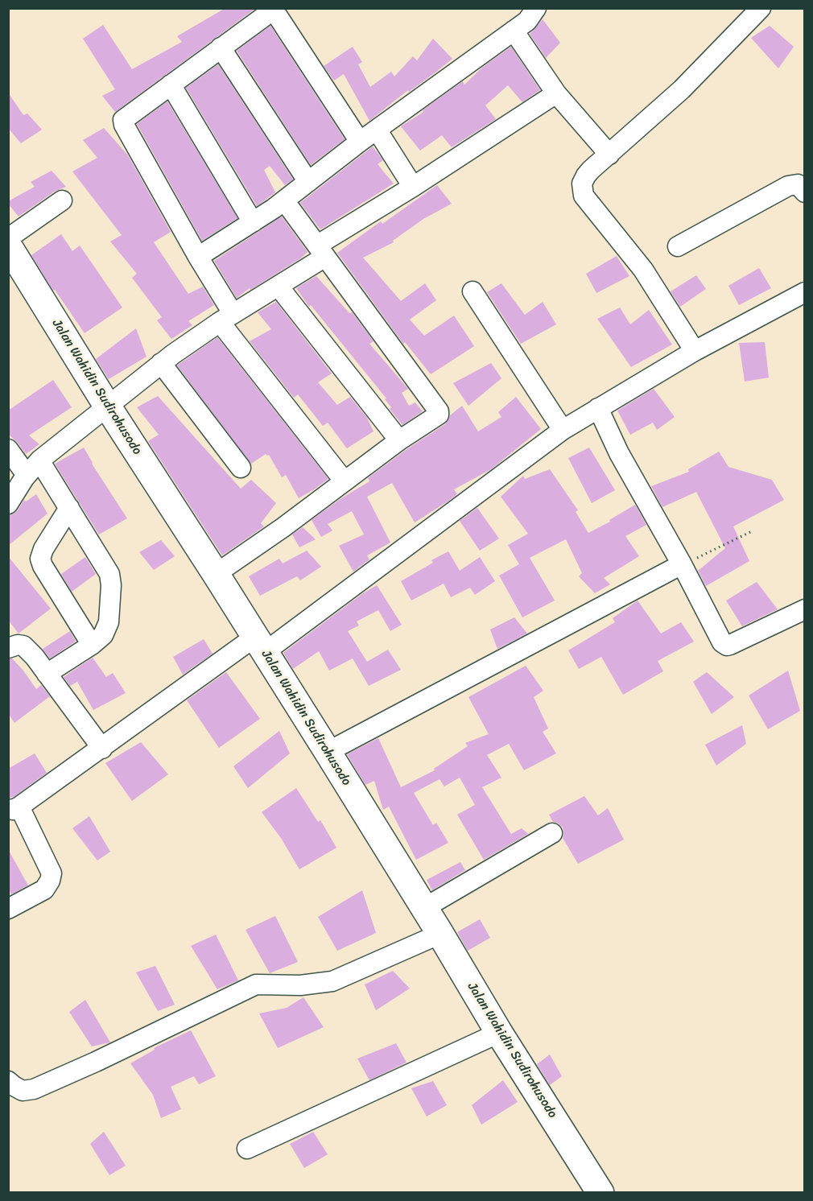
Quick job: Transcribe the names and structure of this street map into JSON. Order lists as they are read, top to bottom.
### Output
{
  "streets": {
    "highway": ["Jalan Wahidin Sudirohusodo"]
  }
}
